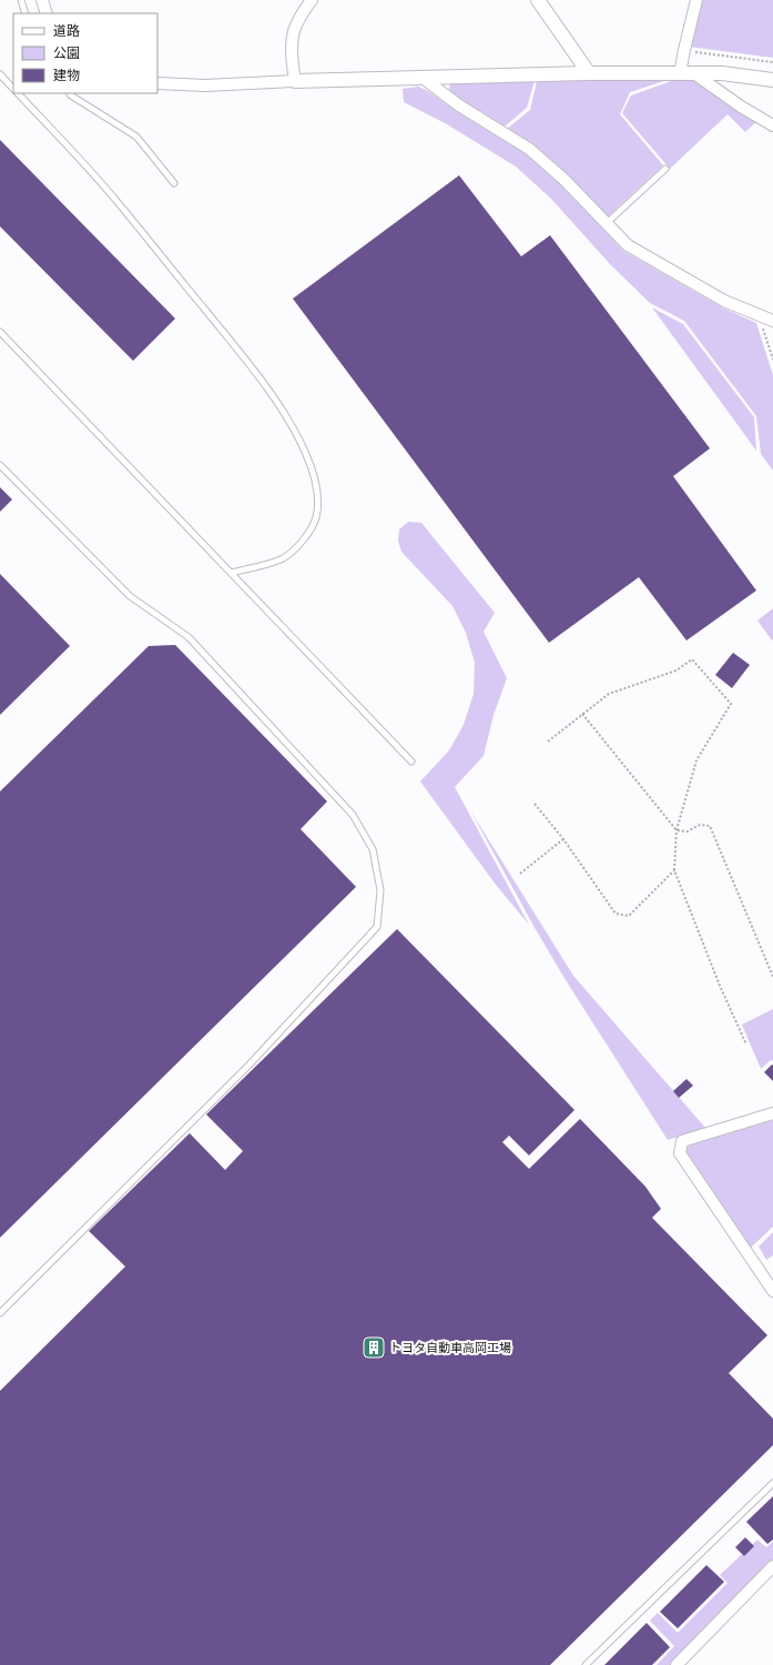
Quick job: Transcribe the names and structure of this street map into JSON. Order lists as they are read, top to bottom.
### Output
{
  "places": {
    "building": ["トヨタ自動車高岡工場"]
  },
  "legend": ["道路", "公園", "建物"]
}
